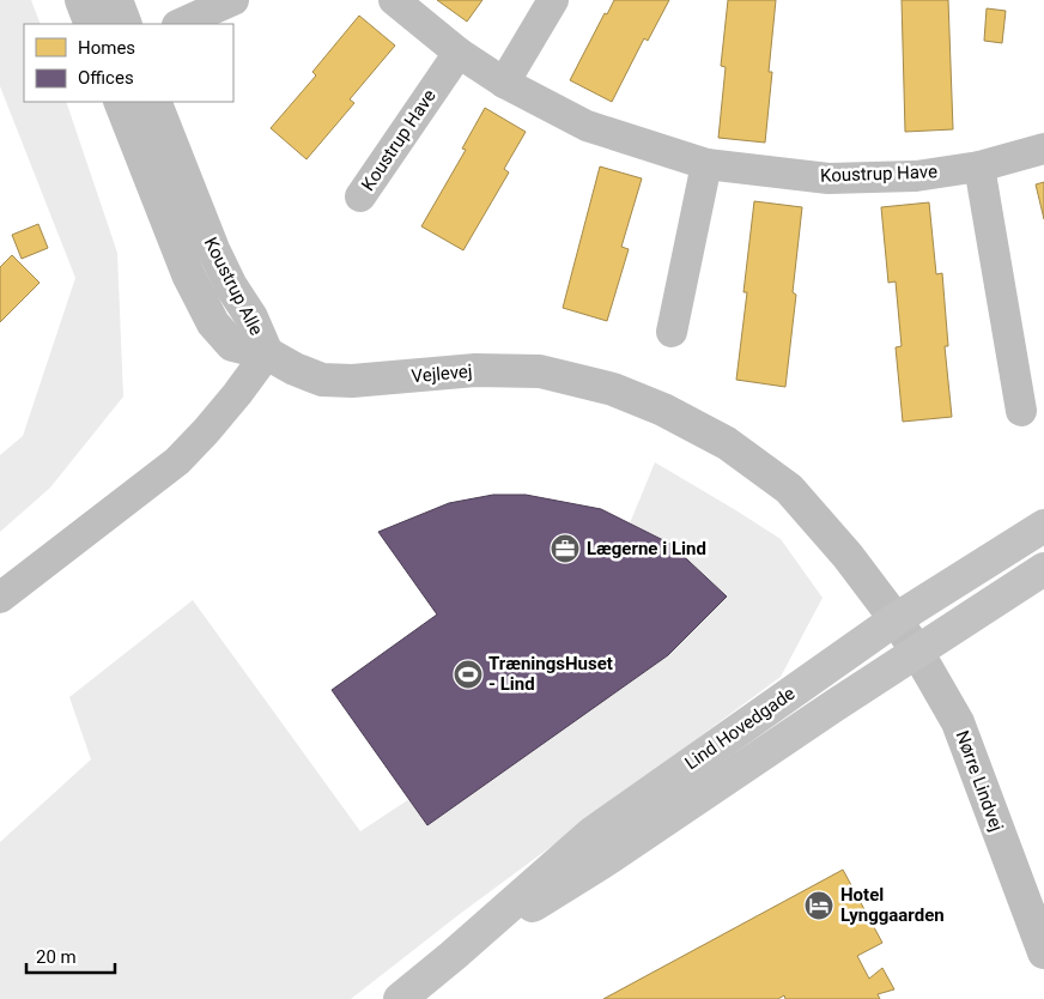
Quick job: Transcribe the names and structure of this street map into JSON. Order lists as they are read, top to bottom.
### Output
{
  "streets": {
    "main road": ["Lind Hovedgade"],
    "street": [
      "Koustrup Have",
      "Koustrup Alle",
      "Vejlevej",
      "Nørre Lindvej"
    ]
  },
  "crossings": [
    ["Koustrup Alle", "Vejlevej"],
    ["Vejlevej", "Lind Hovedgade"],
    ["Vejlevej", "Nørre Lindvej"],
    ["Lind Hovedgade", "Nørre Lindvej"]
  ],
  "places": {
    "office": ["Lægerne i Lind"],
    "sports": ["TræningsHuset - Lind"],
    "hotel": ["Hotel Lynggaarden"]
  },
  "legend": ["Homes", "Offices"],
  "scale_bar": "20 m"
}
